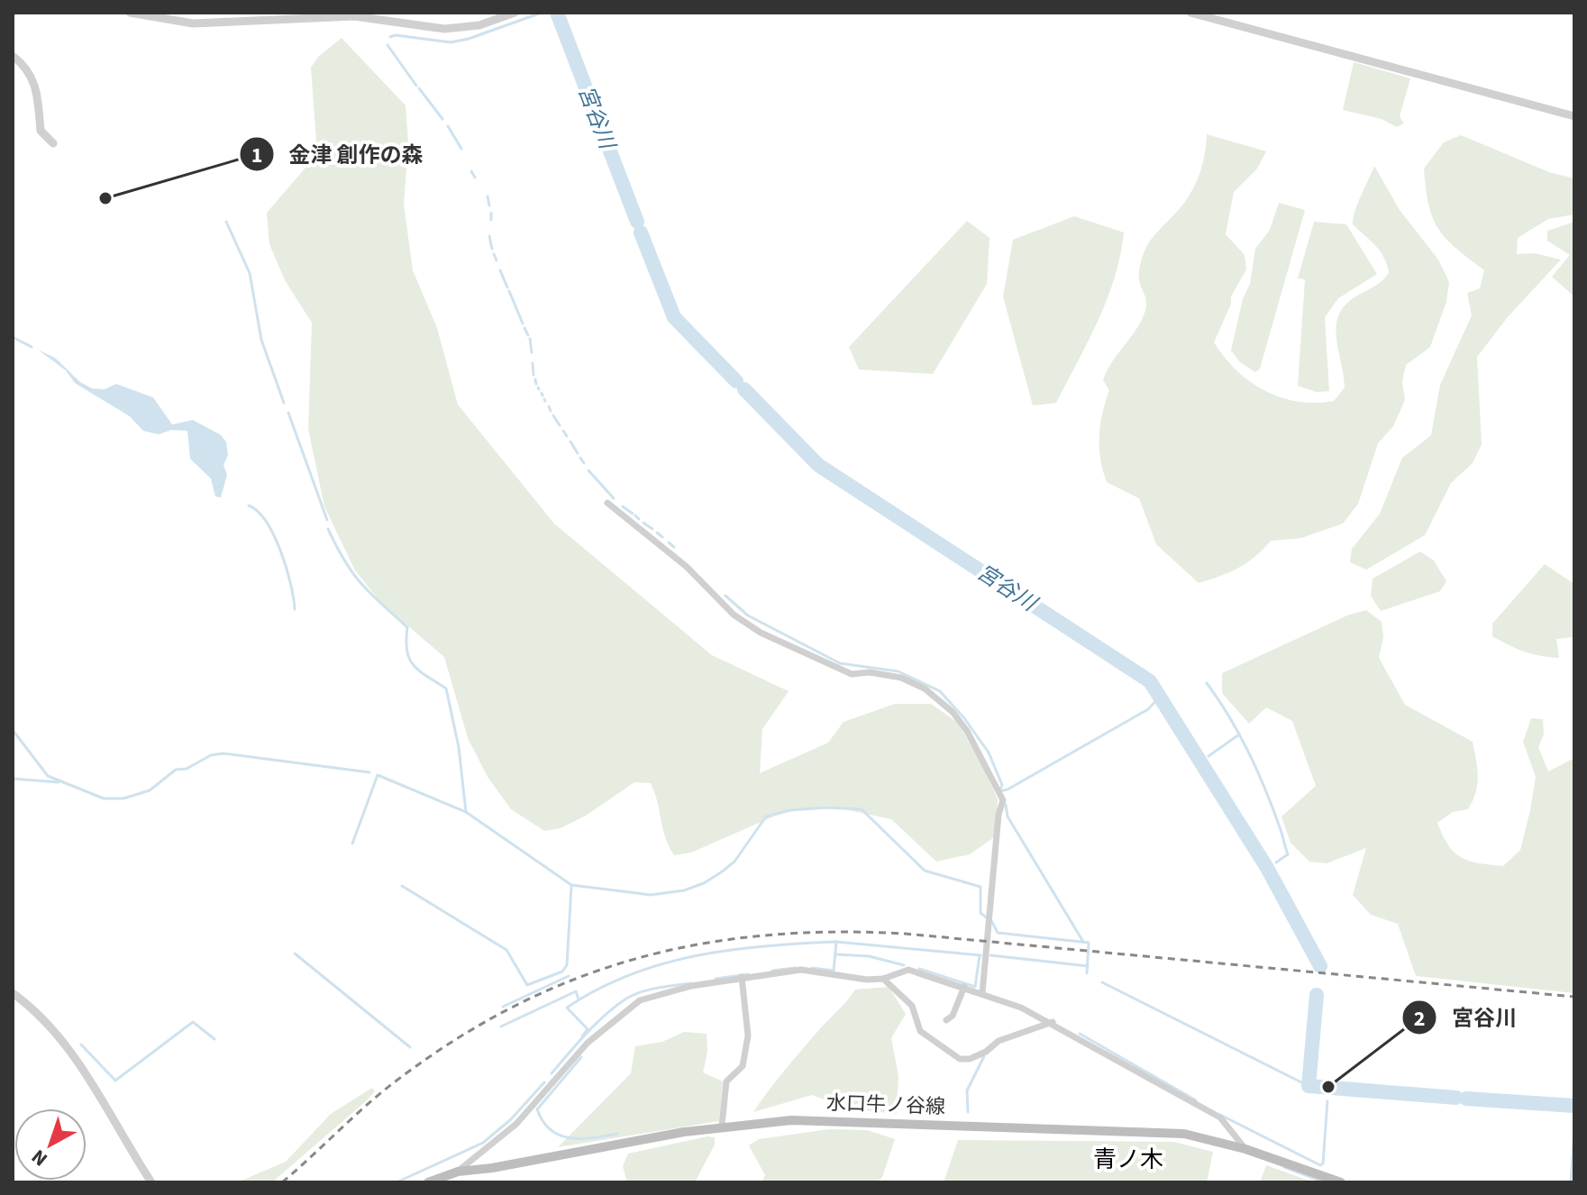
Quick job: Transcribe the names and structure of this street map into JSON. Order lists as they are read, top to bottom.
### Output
{
  "streets": {
    "main road": ["水口牛ノ谷線"]
  },
  "districts": ["青ノ木"],
  "water": ["宮谷川"],
  "places": ["金津 創作の森", "宮谷川"],
  "north": "bottom left"
}
